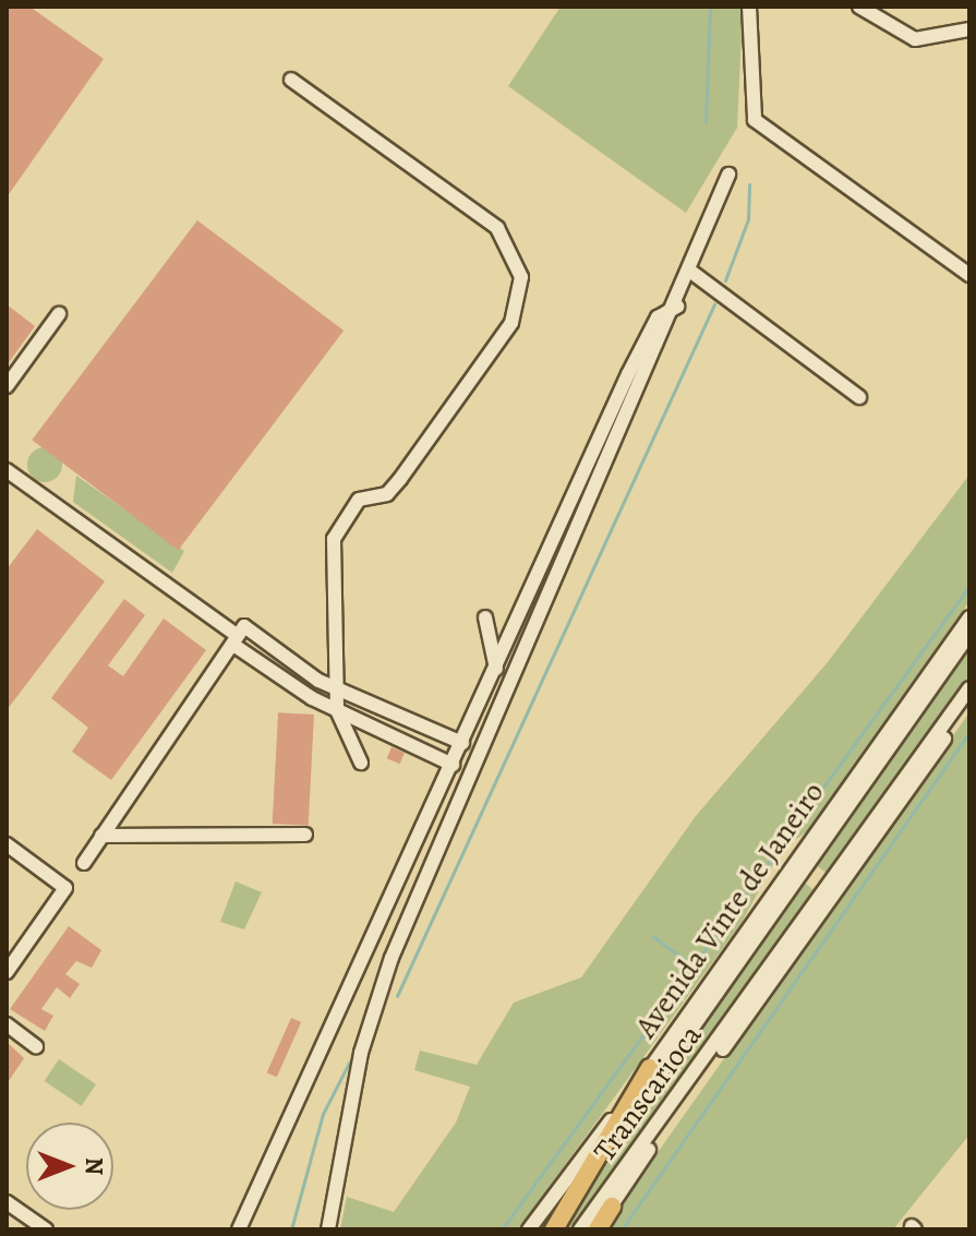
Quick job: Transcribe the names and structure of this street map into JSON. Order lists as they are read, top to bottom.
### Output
{
  "streets": {
    "street": ["Avenida Vinte de Janeiro", "Transcarioca"]
  },
  "north": "right"
}
